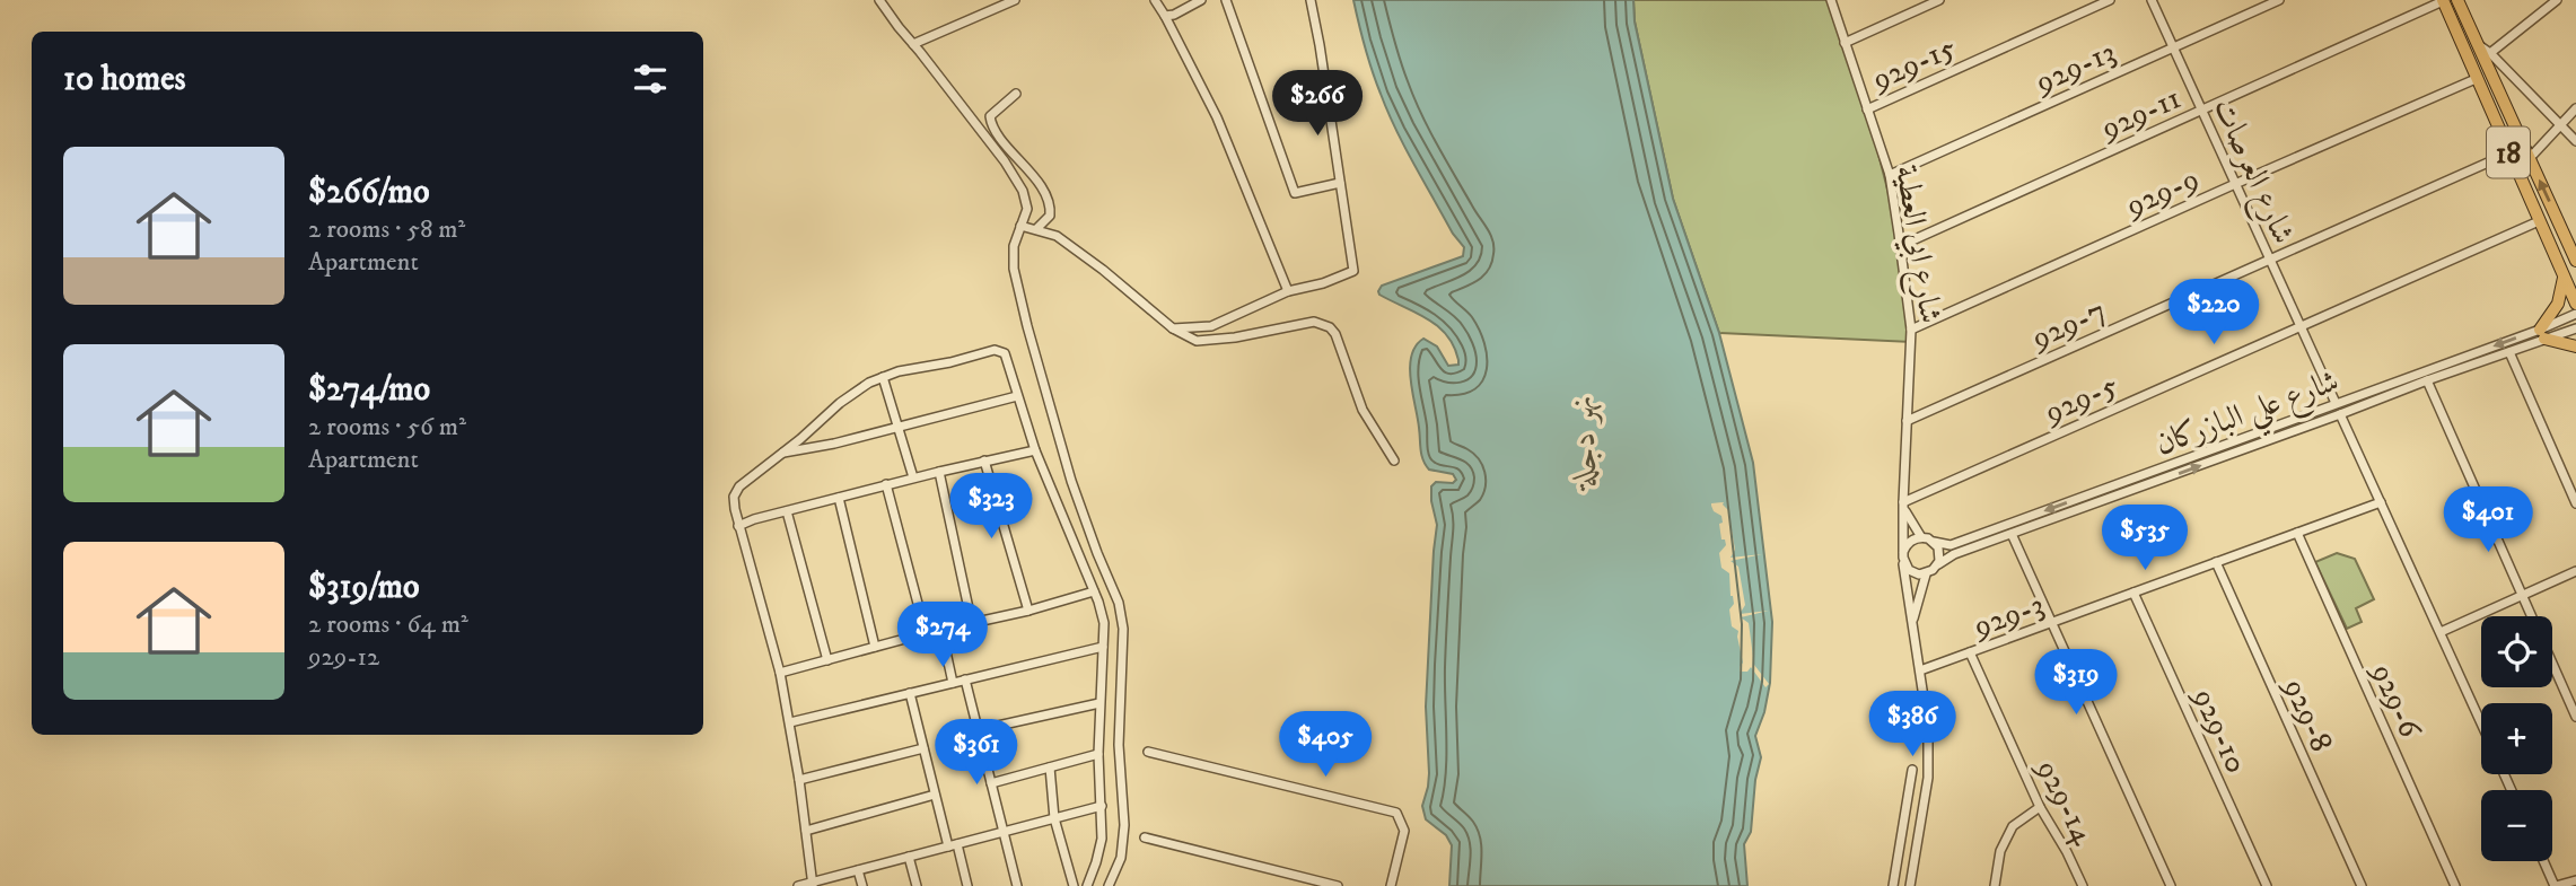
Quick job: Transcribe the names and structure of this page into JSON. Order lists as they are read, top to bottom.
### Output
{
  "streets": {
    "main road": ["18"],
    "street": [
      "929-15",
      "929-13",
      "929-11",
      "شارع العرصات",
      "929-9",
      "شارع ابي العطية",
      "929-7",
      "929-5",
      "شارع علي البازركان",
      "929-3",
      "929-6",
      "929-8",
      "929-10",
      "929-14"
    ]
  },
  "crossings": [
    ["929-15", "شارع ابي العطية"],
    ["929-13", "شارع العرصات"],
    ["929-13", "شارع ابي العطية"],
    ["929-11", "18"],
    ["929-11", "شارع العرصات"],
    ["929-11", "شارع ابي العطية"],
    ["18", "929-9"],
    ["18", "929-7"],
    ["18", "929-5"],
    ["شارع العرصات", "929-9"],
    ["شارع العرصات", "929-7"],
    ["شارع العرصات", "929-5"],
    ["شارع العرصات", "شارع علي البازركان"],
    ["929-9", "شارع ابي العطية"],
    ["شارع ابي العطية", "929-7"],
    ["شارع ابي العطية", "929-5"],
    ["شارع ابي العطية", "شارع علي البازركان"],
    ["شارع ابي العطية", "929-3"],
    ["929-3", "929-6"],
    ["929-3", "929-8"],
    ["929-3", "929-10"],
    ["929-3", "929-14"]
  ],
  "water": ["نهر دجلة"],
  "page": {
    "heading": "10 homes",
    "price": [
      "$266",
      "$220",
      "$323",
      "$401",
      "$535",
      "$274",
      "$319",
      "$386",
      "$405",
      "$361"
    ],
    "list": [
      {
        "name": "$266/mo",
        "note": "2 rooms · 58 m² · Apartment"
      },
      {
        "name": "$274/mo",
        "note": "2 rooms · 56 m² · Apartment"
      },
      {
        "name": "$319/mo",
        "note": "2 rooms · 64 m² · 929-12"
      }
    ],
    "map_buttons": ["+", "−"]
  }
}
